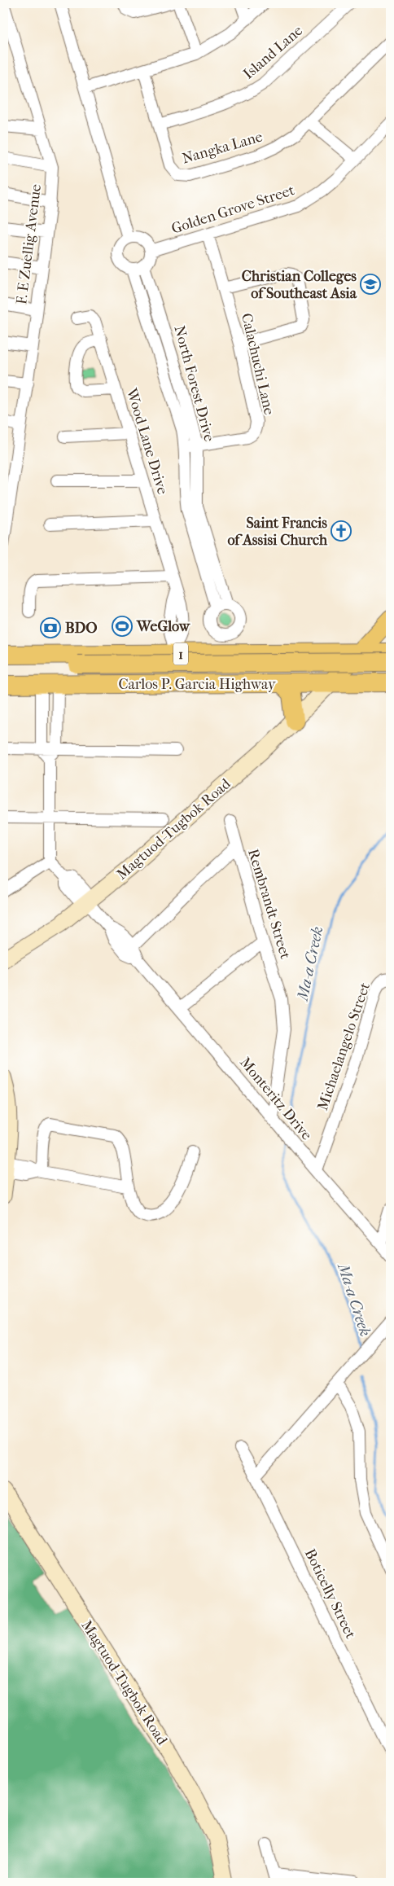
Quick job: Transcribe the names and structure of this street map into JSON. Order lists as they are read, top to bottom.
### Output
{
  "streets": {
    "highway": ["1", "Carlos P. Garcia Highway"],
    "main road": ["Magtuod-Tugbok Road"],
    "street": [
      "Island Lane",
      "Nangka Lane",
      "Golden Grove Street",
      "F. E Zuellig Avenue",
      "Calachuchi Lane",
      "North Forest Drive",
      "Wood Lane Drive",
      "Rembrandt Street",
      "Michaelangelo Street",
      "Monteritz Drive",
      "Boticelly Street"
    ]
  },
  "crossings": [
    ["Island Lane", "Nangka Lane"],
    ["Golden Grove Street", "Calachuchi Lane"],
    ["Golden Grove Street", "North Forest Drive"],
    ["Calachuchi Lane", "North Forest Drive"],
    ["Wood Lane Drive", "Carlos P. Garcia Highway"],
    ["Carlos P. Garcia Highway", "Magtuod-Tugbok Road"],
    ["Magtuod-Tugbok Road", "Monteritz Drive"],
    ["Rembrandt Street", "Monteritz Drive"],
    ["Michaelangelo Street", "Monteritz Drive"]
  ],
  "water": ["Ma-a Creek"],
  "places": {
    "school or university": ["Christian Colleges of Southeast Asia"],
    "church": ["Saint Francis of Assisi Church"],
    "sports": ["WeGlow"],
    "bank": ["BDO"]
  }
}
